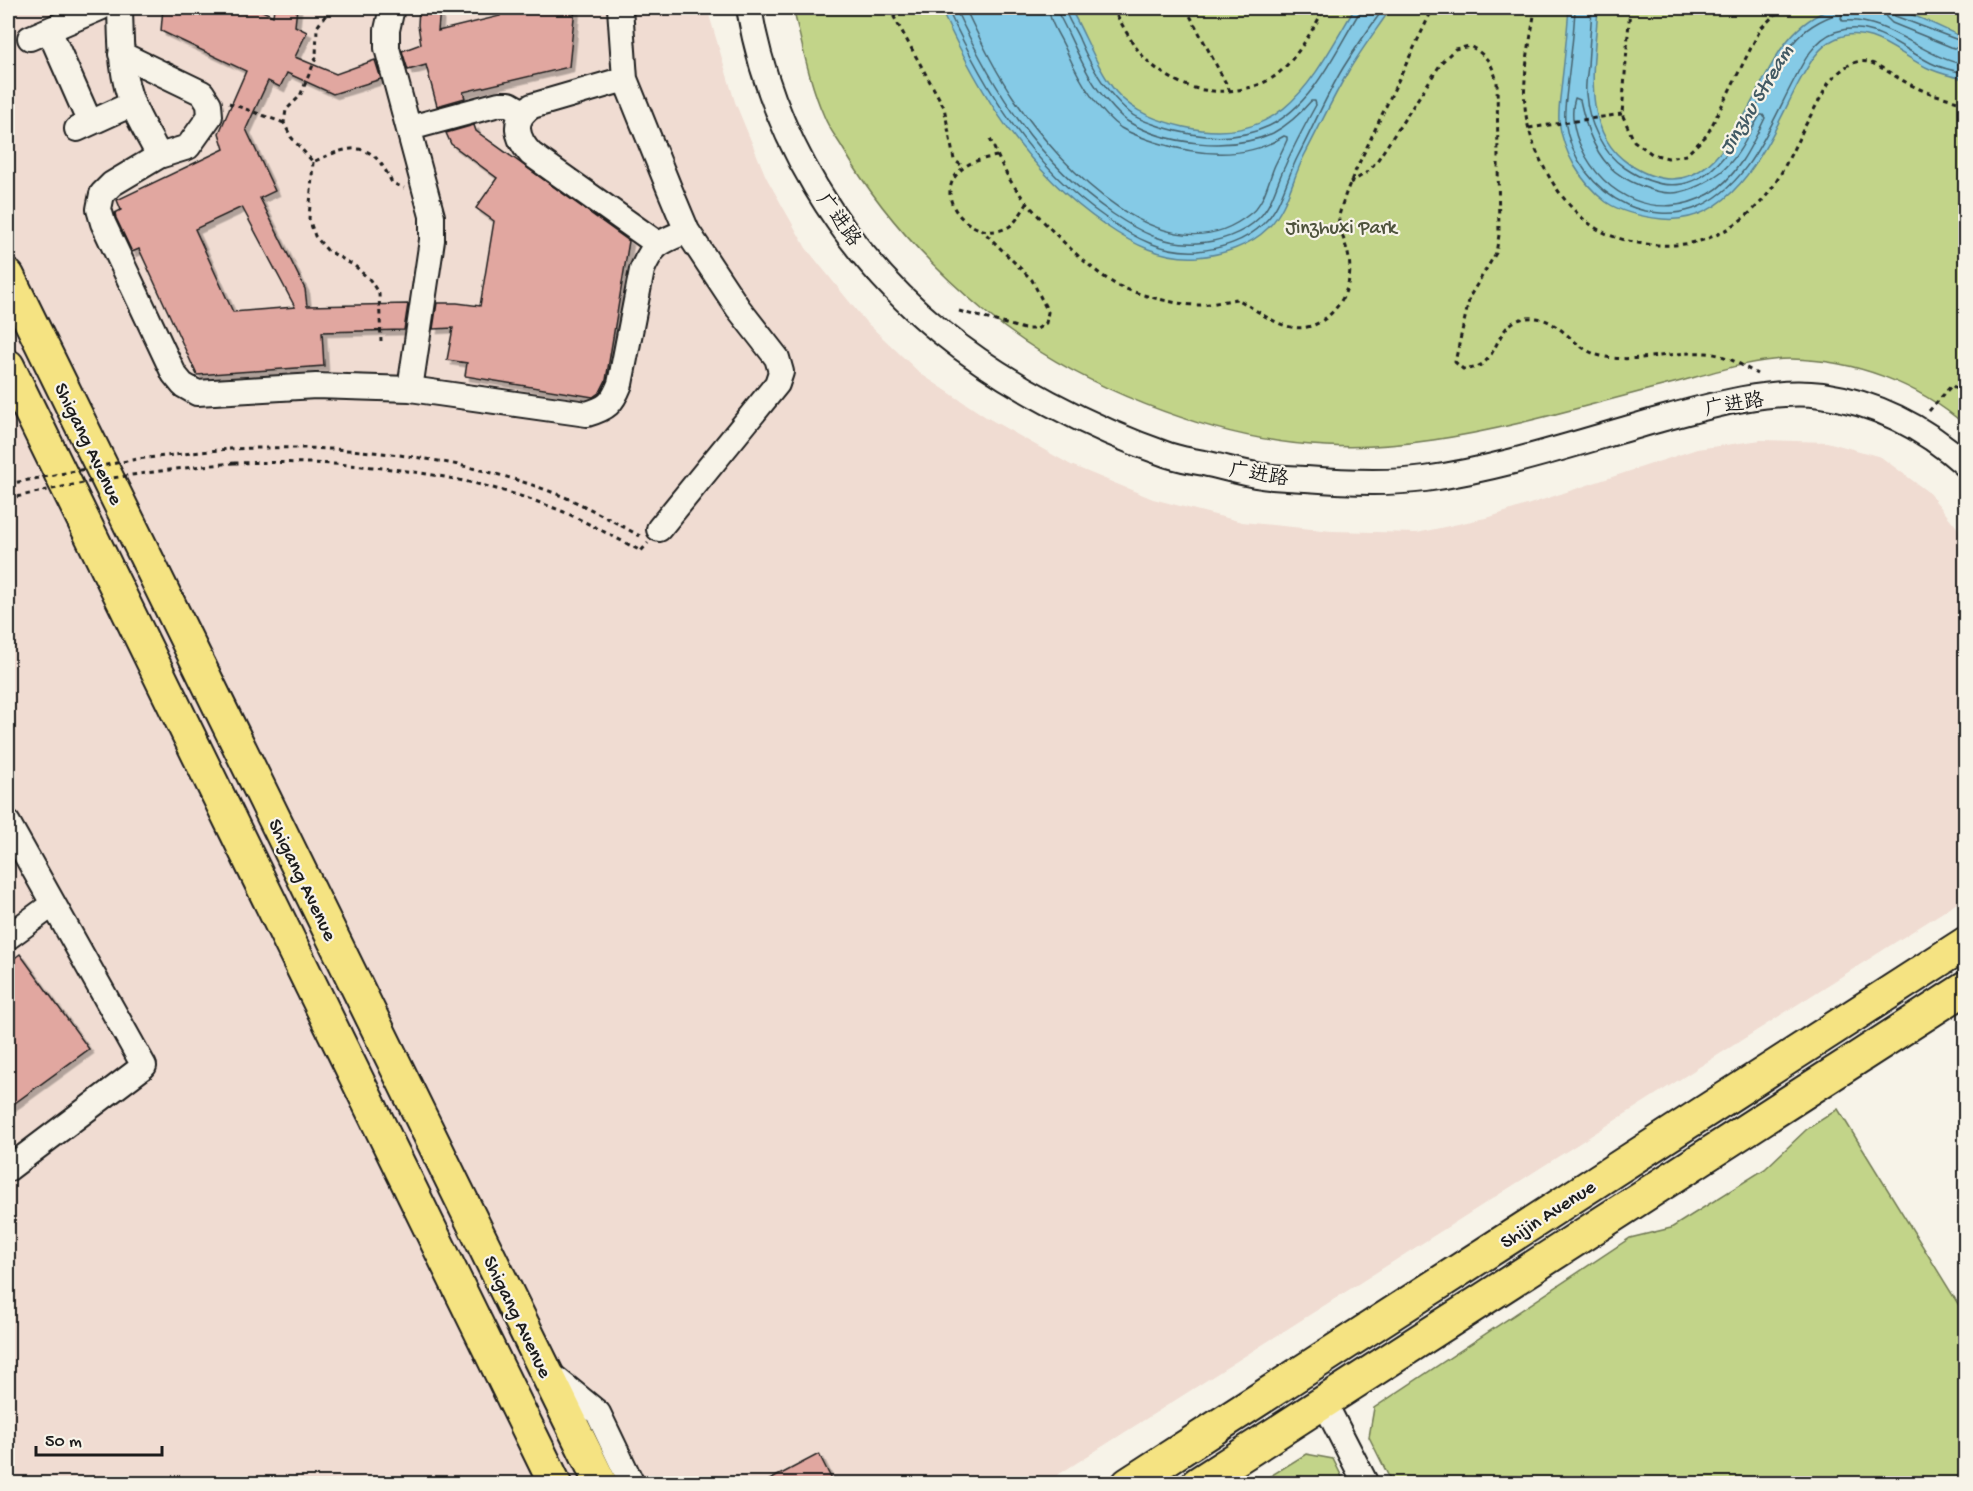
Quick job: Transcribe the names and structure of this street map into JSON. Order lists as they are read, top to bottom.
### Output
{
  "streets": {
    "main road": ["Shigang Avenue", "Shijin Avenue"],
    "street": ["广进路"]
  },
  "water": ["Jinzhu Stream"],
  "parks": ["Jinzhuxi Park"],
  "scale_bar": "50 m"
}
